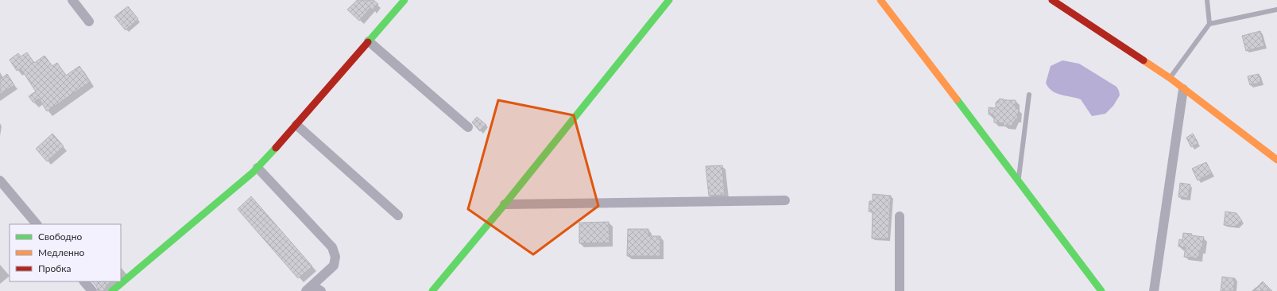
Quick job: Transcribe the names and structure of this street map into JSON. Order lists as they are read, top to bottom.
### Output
{
  "legend": ["Свободно", "Медленно", "Пробка"]
}
